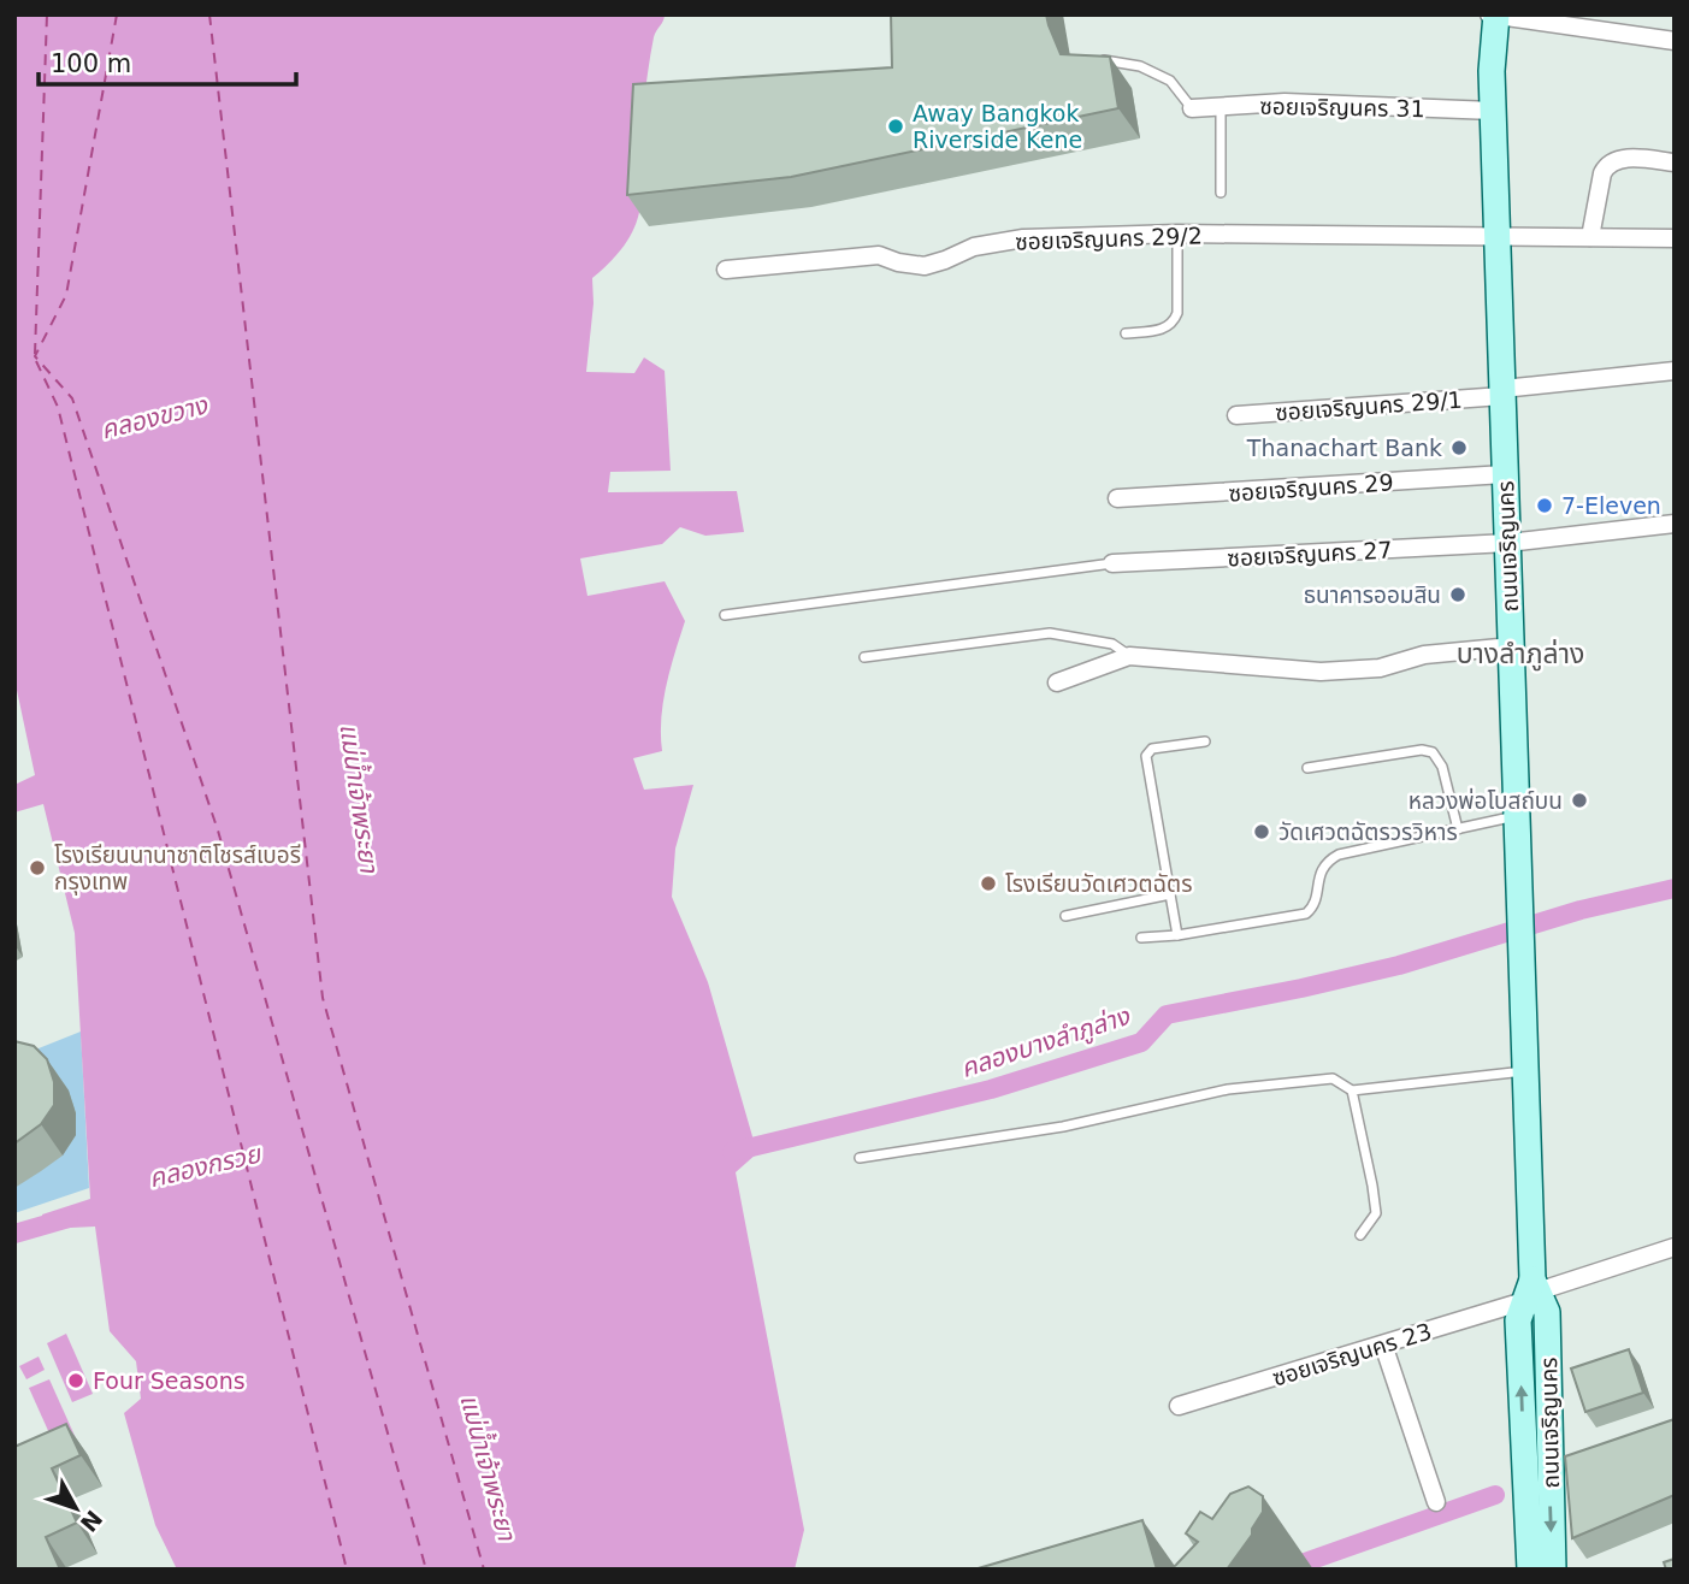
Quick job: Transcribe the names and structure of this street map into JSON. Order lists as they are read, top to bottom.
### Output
{
  "streets": {
    "main road": ["ถนนเจริญนคร"],
    "street": [
      "ซอยเจริญนคร 31",
      "ซอยเจริญนคร 29/2",
      "ซอยเจริญนคร 29/1",
      "ซอยเจริญนคร 29",
      "ซอยเจริญนคร 27",
      "ซอยเจริญนคร 23"
    ]
  },
  "crossings": [
    ["ซอยเจริญนคร 31", "ถนนเจริญนคร"],
    ["ซอยเจริญนคร 29/2", "ถนนเจริญนคร"],
    ["ซอยเจริญนคร 29/1", "ถนนเจริญนคร"],
    ["ซอยเจริญนคร 29", "ถนนเจริญนคร"],
    ["ถนนเจริญนคร", "ซอยเจริญนคร 27"],
    ["ถนนเจริญนคร", "ซอยเจริญนคร 23"]
  ],
  "districts": ["บางลำภูล่าง"],
  "water": [
    "คลองขวาง",
    "แม่น้ำเจ้าพระยา",
    "คลองบางลำภูล่าง",
    "คลองกรวย"
  ],
  "places": [
    "Away Bangkok Riverside Kene",
    "Thanachart Bank",
    "7-Eleven",
    "ธนาคารออมสิน",
    "หลวงพ่อโบสถ์บน",
    "วัดเศวตฉัตรวรวิหาร",
    "โรงเรียนนานาชาติโชรส์เบอรี กรุงเทพ",
    "โรงเรียนวัดเศวตฉัตร",
    "Four Seasons"
  ],
  "scale_bar": "100 m",
  "north": "bottom right"
}
